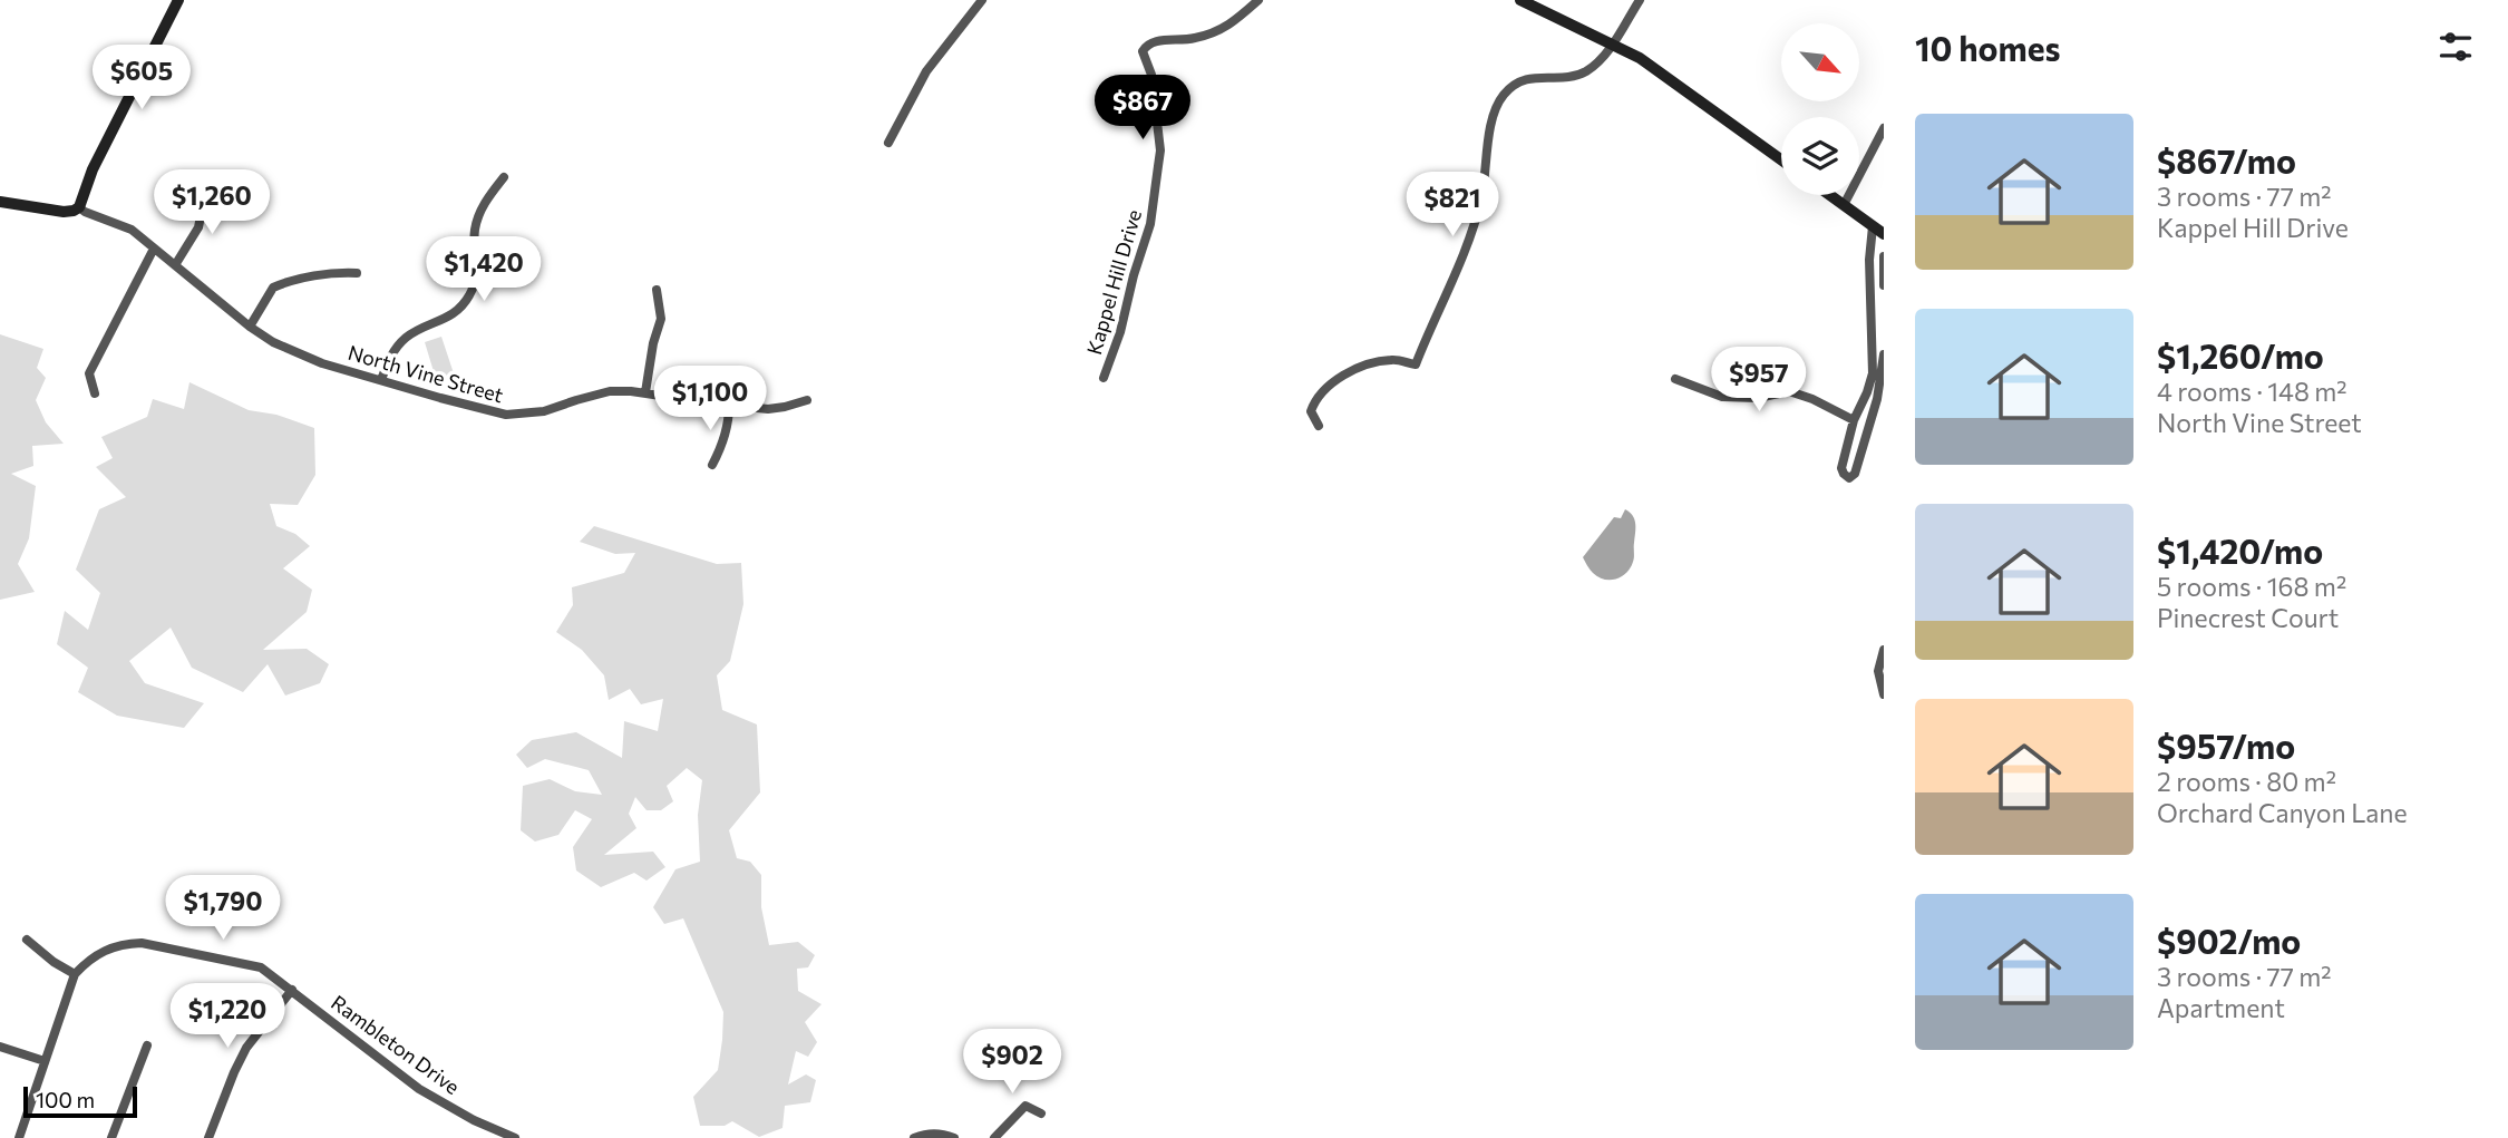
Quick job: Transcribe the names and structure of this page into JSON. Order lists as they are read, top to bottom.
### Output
{
  "streets": {
    "street": ["Kappel Hill Drive", "North Vine Street", "Rambleton Drive"]
  },
  "scale_bar": "100 m",
  "north": "bottom right",
  "page": {
    "heading": "10 homes",
    "price": [
      "$605",
      "$867",
      "$1,260",
      "$821",
      "$1,420",
      "$957",
      "$1,100",
      "$1,790",
      "$1,220",
      "$902"
    ],
    "list": [
      {
        "name": "$867/mo",
        "note": "3 rooms · 77 m² · Kappel Hill Drive"
      },
      {
        "name": "$1,260/mo",
        "note": "4 rooms · 148 m² · North Vine Street"
      },
      {
        "name": "$1,420/mo",
        "note": "5 rooms · 168 m² · Pinecrest Court"
      },
      {
        "name": "$957/mo",
        "note": "2 rooms · 80 m² · Orchard Canyon Lane"
      },
      {
        "name": "$902/mo",
        "note": "3 rooms · 77 m² · Apartment"
      }
    ],
    "scale": "100 m"
  }
}
